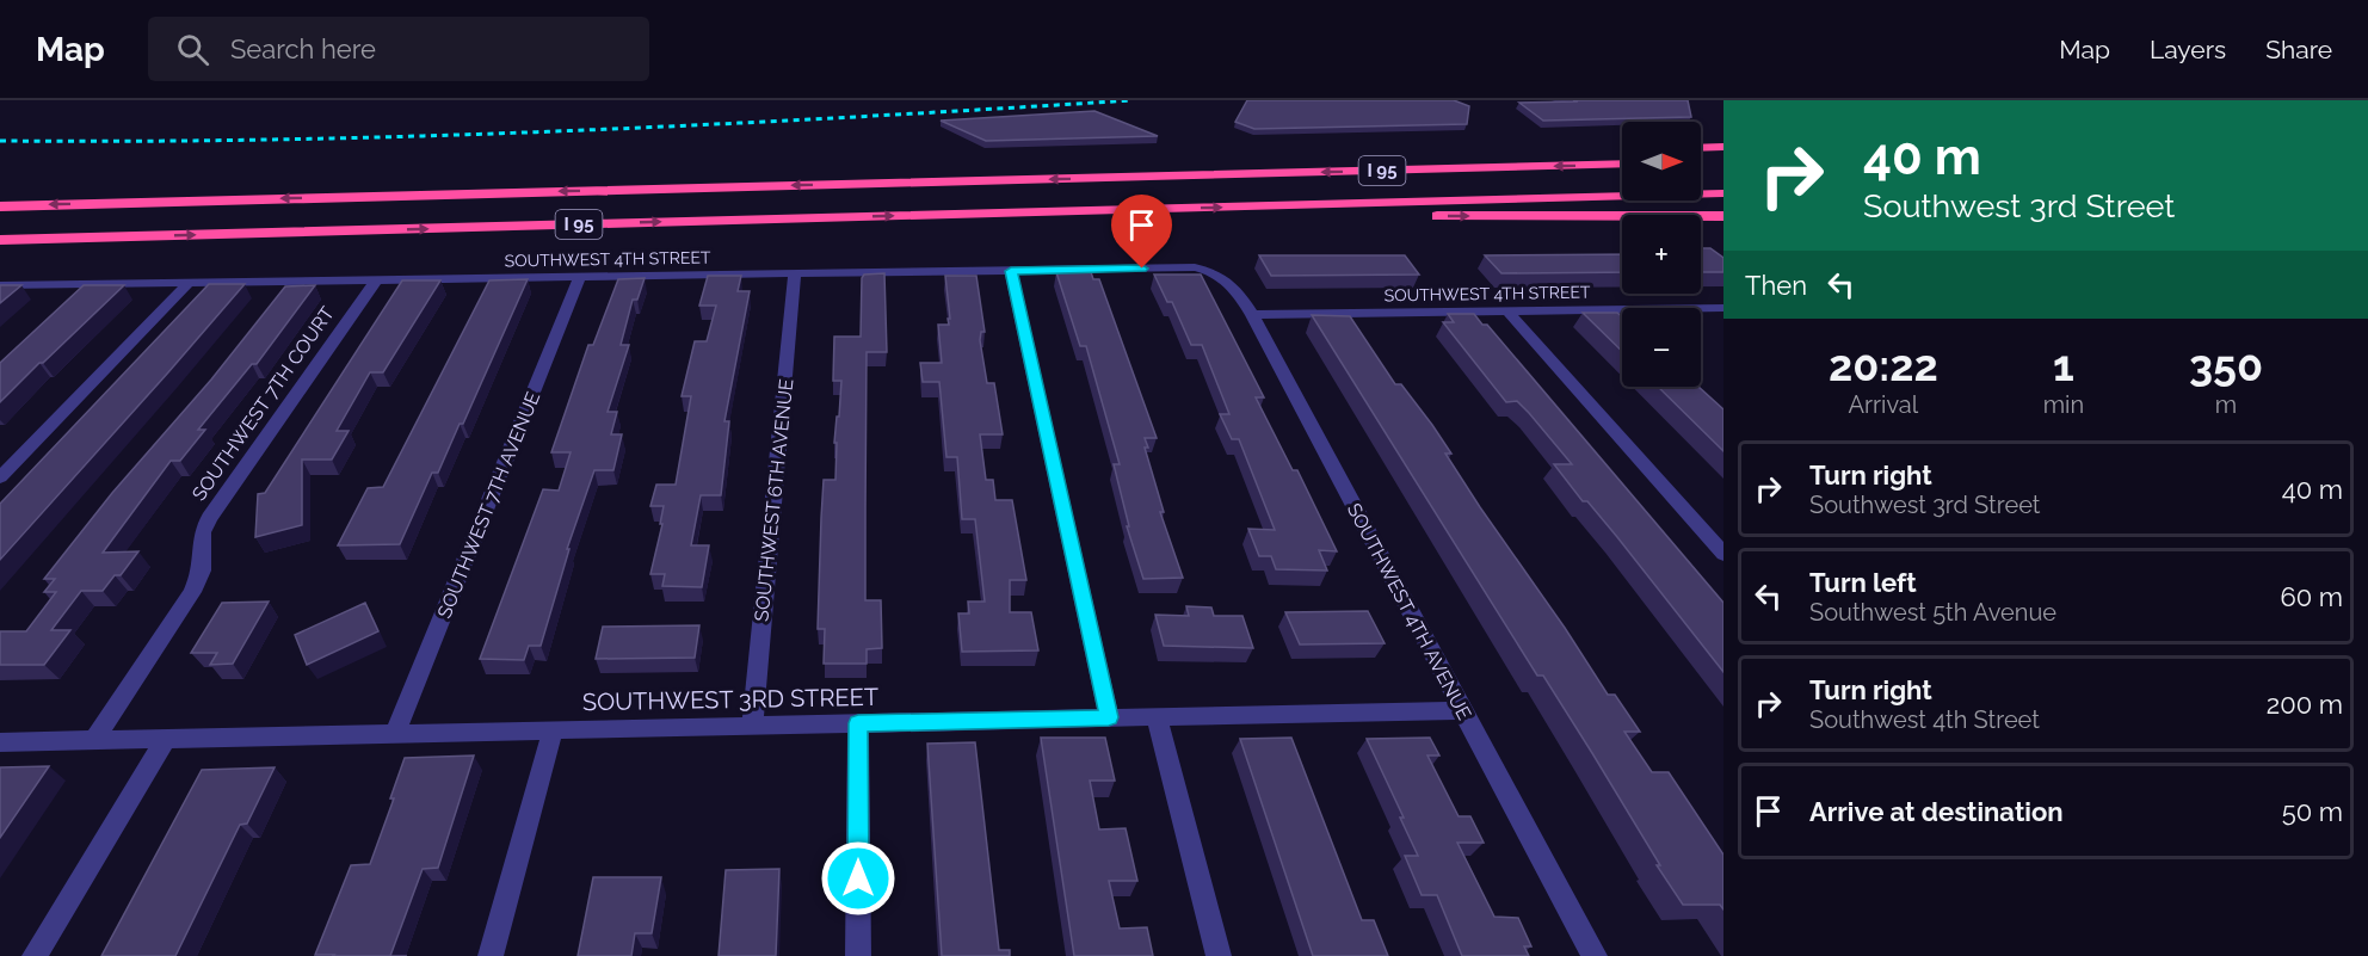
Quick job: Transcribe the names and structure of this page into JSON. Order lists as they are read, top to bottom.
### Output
{
  "streets": {
    "highway": ["I 95"],
    "street": [
      "SOUTHWEST 4TH STREET",
      "SOUTHWEST 7TH COURT",
      "SOUTHWEST 6TH AVENUE",
      "SOUTHWEST 7TH AVENUE",
      "SOUTHWEST 4TH AVENUE",
      "SOUTHWEST 3RD STREET"
    ]
  },
  "crossings": [
    ["SOUTHWEST 4TH STREET", "SOUTHWEST 7TH COURT"],
    ["SOUTHWEST 4TH STREET", "SOUTHWEST 6TH AVENUE"],
    ["SOUTHWEST 4TH STREET", "SOUTHWEST 7TH AVENUE"],
    ["SOUTHWEST 4TH STREET", "SOUTHWEST 4TH AVENUE"],
    ["SOUTHWEST 7TH COURT", "SOUTHWEST 3RD STREET"],
    ["SOUTHWEST 6TH AVENUE", "SOUTHWEST 3RD STREET"],
    ["SOUTHWEST 7TH AVENUE", "SOUTHWEST 3RD STREET"],
    ["SOUTHWEST 4TH AVENUE", "SOUTHWEST 3RD STREET"]
  ],
  "north": "right",
  "page": {
    "header": "Map",
    "search": "Search here",
    "nav": ["Map", "Layers", "Share"],
    "turn": ["40 m", "Southwest 3rd Street"],
    "map_buttons": ["+", "−"],
    "then": "Then",
    "eta": [
      "20:22",
      "Arrival",
      "1",
      "min",
      "350",
      "m"
    ],
    "list": [
      {
        "name": "Turn right",
        "note": "Southwest 3rd Street",
        "value": "40 m"
      },
      {
        "name": "Turn left",
        "note": "Southwest 5th Avenue",
        "value": "60 m"
      },
      {
        "name": "Turn right",
        "note": "Southwest 4th Street",
        "value": "200 m"
      },
      {
        "name": "Arrive at destination",
        "value": "50 m"
      }
    ]
  }
}
